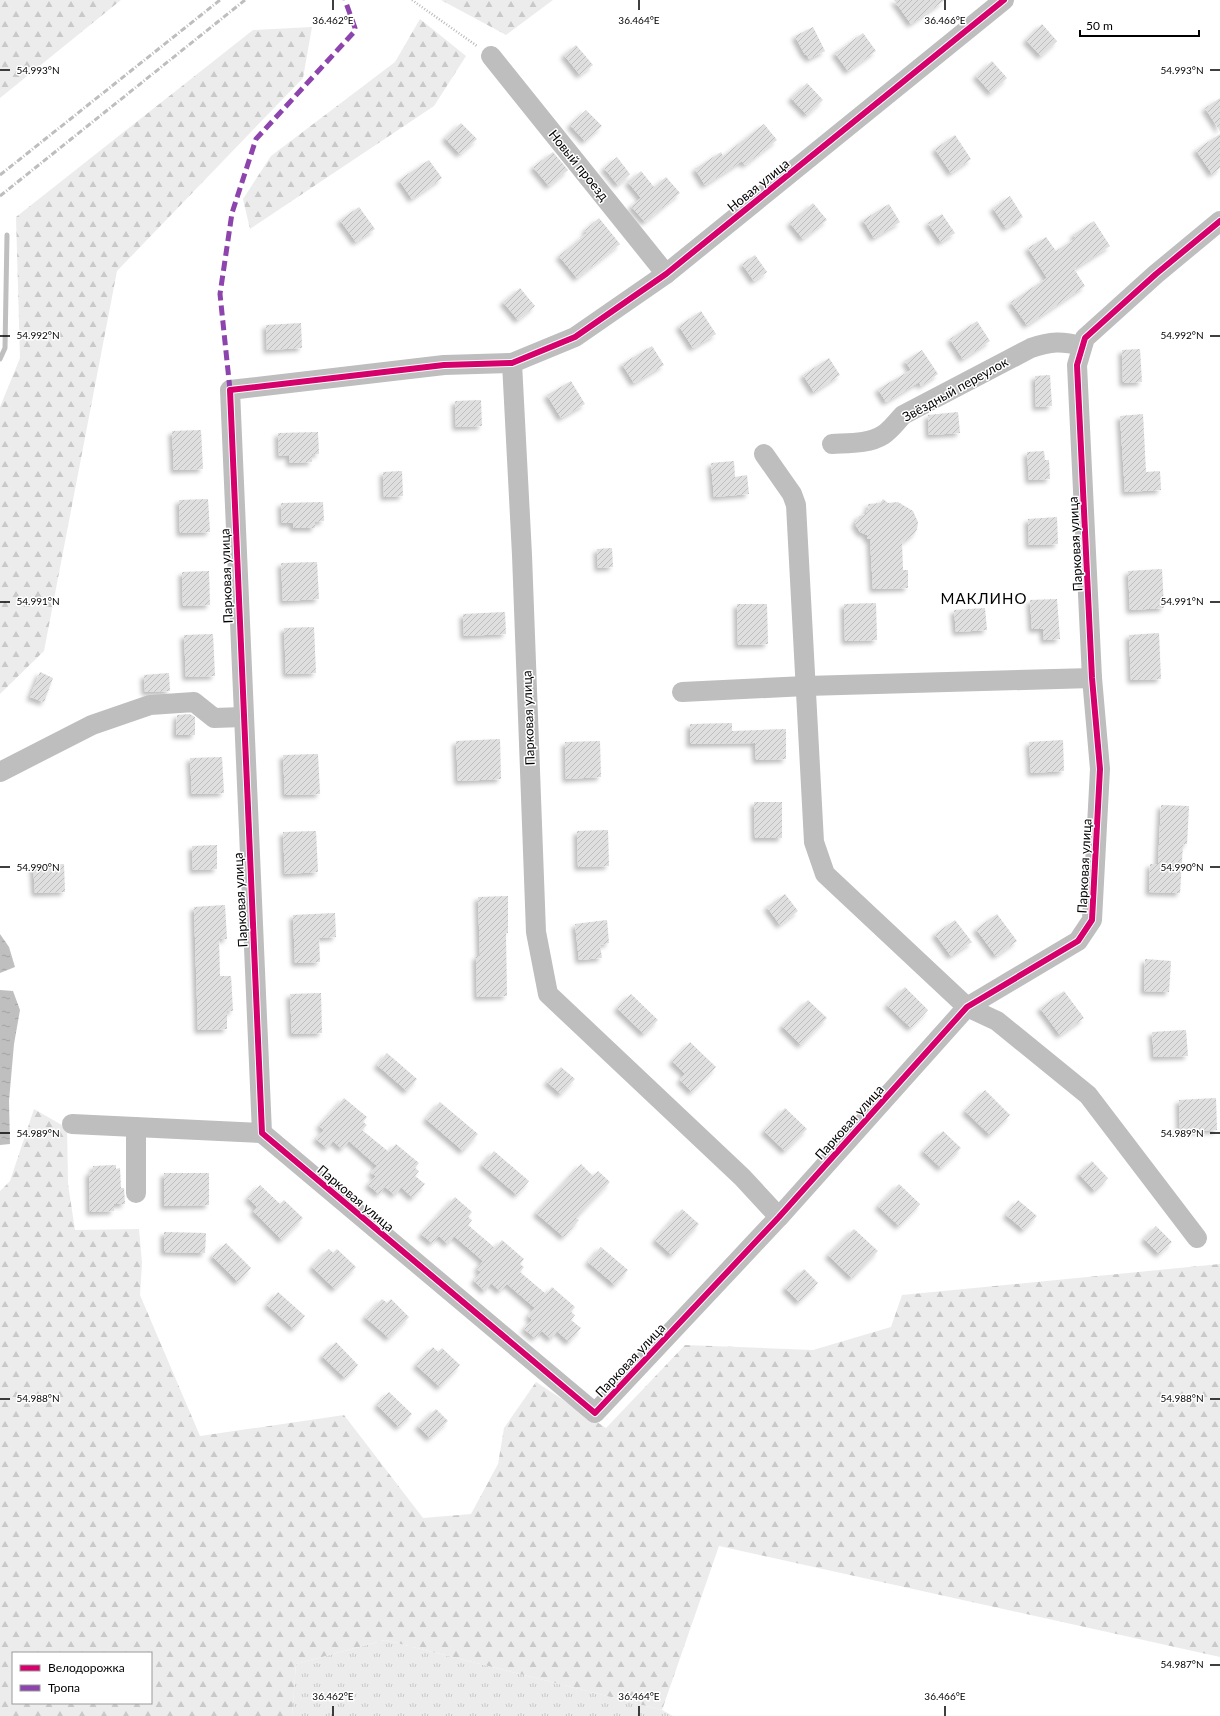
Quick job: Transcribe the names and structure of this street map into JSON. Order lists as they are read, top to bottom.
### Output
{
  "streets": {
    "street": [
      "Новый проезд",
      "Новая улица",
      "Звёздный переулок",
      "Парковая улица"
    ]
  },
  "crossings": [
    ["Новый проезд", "Новая улица"],
    ["Новая улица", "Парковая улица"],
    ["Звёздный переулок", "Парковая улица"]
  ],
  "districts": ["МАКЛИНО"],
  "legend": ["Велодорожка", "Тропа"],
  "scale_bar": "50 m",
  "coordinates": [
    "36.462°E",
    "36.464°E",
    "36.466°E",
    "54.993°N",
    "54.992°N",
    "54.991°N",
    "54.990°N",
    "54.989°N",
    "54.988°N",
    "54.987°N"
  ]
}
